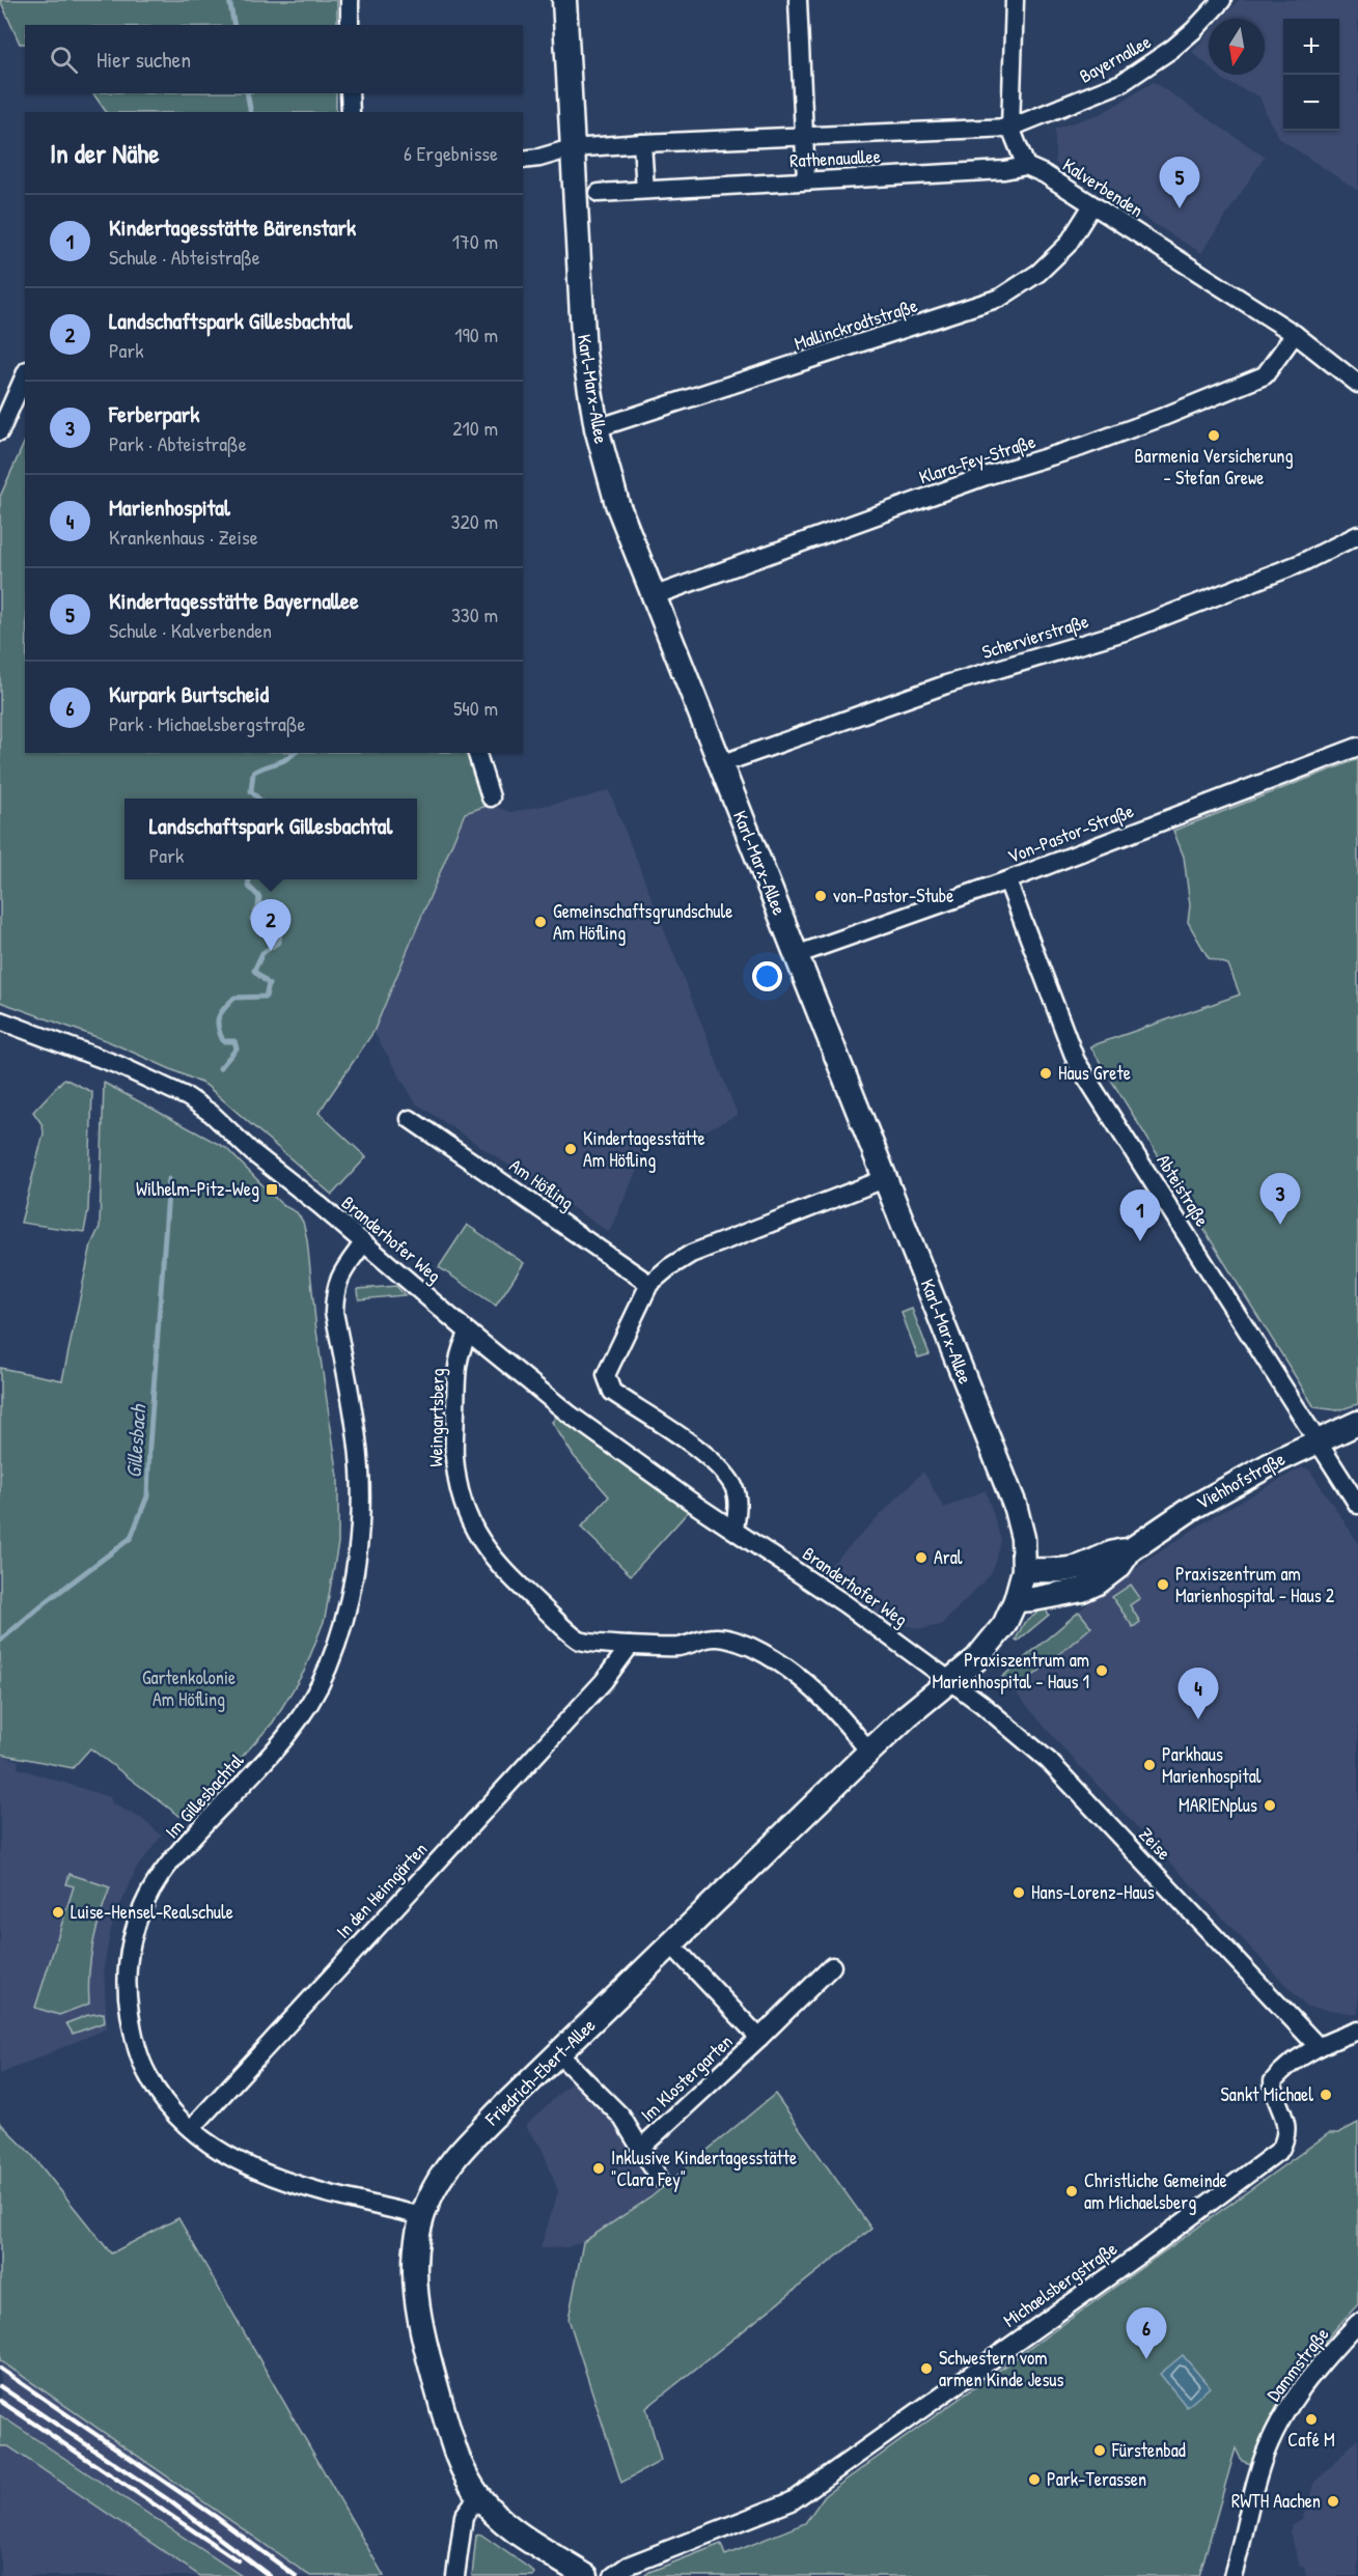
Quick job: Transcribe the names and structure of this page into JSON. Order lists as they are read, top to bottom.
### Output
{
  "streets": {
    "main road": ["Karl-Marx-Allee", "Viehhofstraße", "Friedrich-Ebert-Allee"],
    "street": [
      "Bayernallee",
      "Rathenauallee",
      "Kalverbenden",
      "Mallinckrodtstraße",
      "Klara-Fey-Straße",
      "Schervierstraße",
      "Von-Pastor-Straße",
      "Am Höfling",
      "Abteistraße",
      "Branderhofer Weg",
      "Weingartsberg",
      "Im Gillesbachtal",
      "Zeise",
      "In den Heimgärten",
      "Im Klostergarten",
      "Michaelsbergstraße",
      "Dammstraße"
    ]
  },
  "crossings": [
    ["Bayernallee", "Rathenauallee"],
    ["Rathenauallee", "Kalverbenden"],
    ["Rathenauallee", "Karl-Marx-Allee"],
    ["Kalverbenden", "Mallinckrodtstraße"],
    ["Kalverbenden", "Klara-Fey-Straße"],
    ["Mallinckrodtstraße", "Karl-Marx-Allee"],
    ["Karl-Marx-Allee", "Klara-Fey-Straße"],
    ["Karl-Marx-Allee", "Schervierstraße"],
    ["Karl-Marx-Allee", "Von-Pastor-Straße"],
    ["Karl-Marx-Allee", "Branderhofer Weg"],
    ["Karl-Marx-Allee", "Viehhofstraße"],
    ["Karl-Marx-Allee", "Zeise"],
    ["Karl-Marx-Allee", "Friedrich-Ebert-Allee"],
    ["Von-Pastor-Straße", "Abteistraße"],
    ["Abteistraße", "Viehhofstraße"],
    ["Branderhofer Weg", "Weingartsberg"],
    ["Branderhofer Weg", "Im Gillesbachtal"],
    ["Branderhofer Weg", "Zeise"],
    ["Branderhofer Weg", "Friedrich-Ebert-Allee"],
    ["Weingartsberg", "In den Heimgärten"],
    ["Weingartsberg", "Friedrich-Ebert-Allee"],
    ["Im Gillesbachtal", "In den Heimgärten"],
    ["Im Gillesbachtal", "Friedrich-Ebert-Allee"],
    ["Zeise", "Friedrich-Ebert-Allee"],
    ["Zeise", "Michaelsbergstraße"],
    ["Friedrich-Ebert-Allee", "Im Klostergarten"]
  ],
  "water": ["Gillesbach"],
  "parks": ["Gartenkolonie Am Höfling"],
  "places": {
    "other": [
      "Barmenia Versicherung - Stefan Grewe",
      "von-Pastor-Stube",
      "Gemeinschaftsgrundschule Am Höfling",
      "Haus Grete",
      "Kindertagesstätte Am Höfling",
      "Aral",
      "Praxiszentrum am Marienhospital - Haus 2",
      "Praxiszentrum am Marienhospital - Haus 1",
      "Parkhaus Marienhospital",
      "MARIENplus",
      "Hans-Lorenz-Haus",
      "Luise-Hensel-Realschule",
      "Sankt Michael",
      "Inklusive Kindertagesstätte \"Clara Fey\"",
      "Christliche Gemeinde am Michaelsberg",
      "Schwestern vom armen Kinde Jesus",
      "Café M",
      "Fürstenbad",
      "Park-Terassen",
      "RWTH Aachen"
    ],
    "transit": ["Wilhelm-Pitz-Weg"]
  },
  "north": "bottom",
  "page": {
    "map_buttons": ["+", "−"],
    "search": "Hier suchen",
    "heading": ["In der Nähe", "6 Ergebnisse"],
    "pins": [
      "5",
      "2",
      "3",
      "1",
      "4",
      "6"
    ],
    "list": [
      {
        "mark": "1",
        "name": "Kindertagesstätte Bärenstark",
        "note": "Schule · Abteistraße",
        "value": "170 m"
      },
      {
        "mark": "2",
        "name": "Landschaftspark Gillesbachtal",
        "note": "Park",
        "value": "190 m"
      },
      {
        "mark": "3",
        "name": "Ferberpark",
        "note": "Park · Abteistraße",
        "value": "210 m"
      },
      {
        "mark": "4",
        "name": "Marienhospital",
        "note": "Krankenhaus · Zeise",
        "value": "320 m"
      },
      {
        "mark": "5",
        "name": "Kindertagesstätte Bayernallee",
        "note": "Schule · Kalverbenden",
        "value": "330 m"
      },
      {
        "mark": "6",
        "name": "Kurpark Burtscheid",
        "note": "Park · Michaelsbergstraße",
        "value": "540 m"
      }
    ],
    "popup": ["Landschaftspark Gillesbachtal", "Park"]
  }
}
